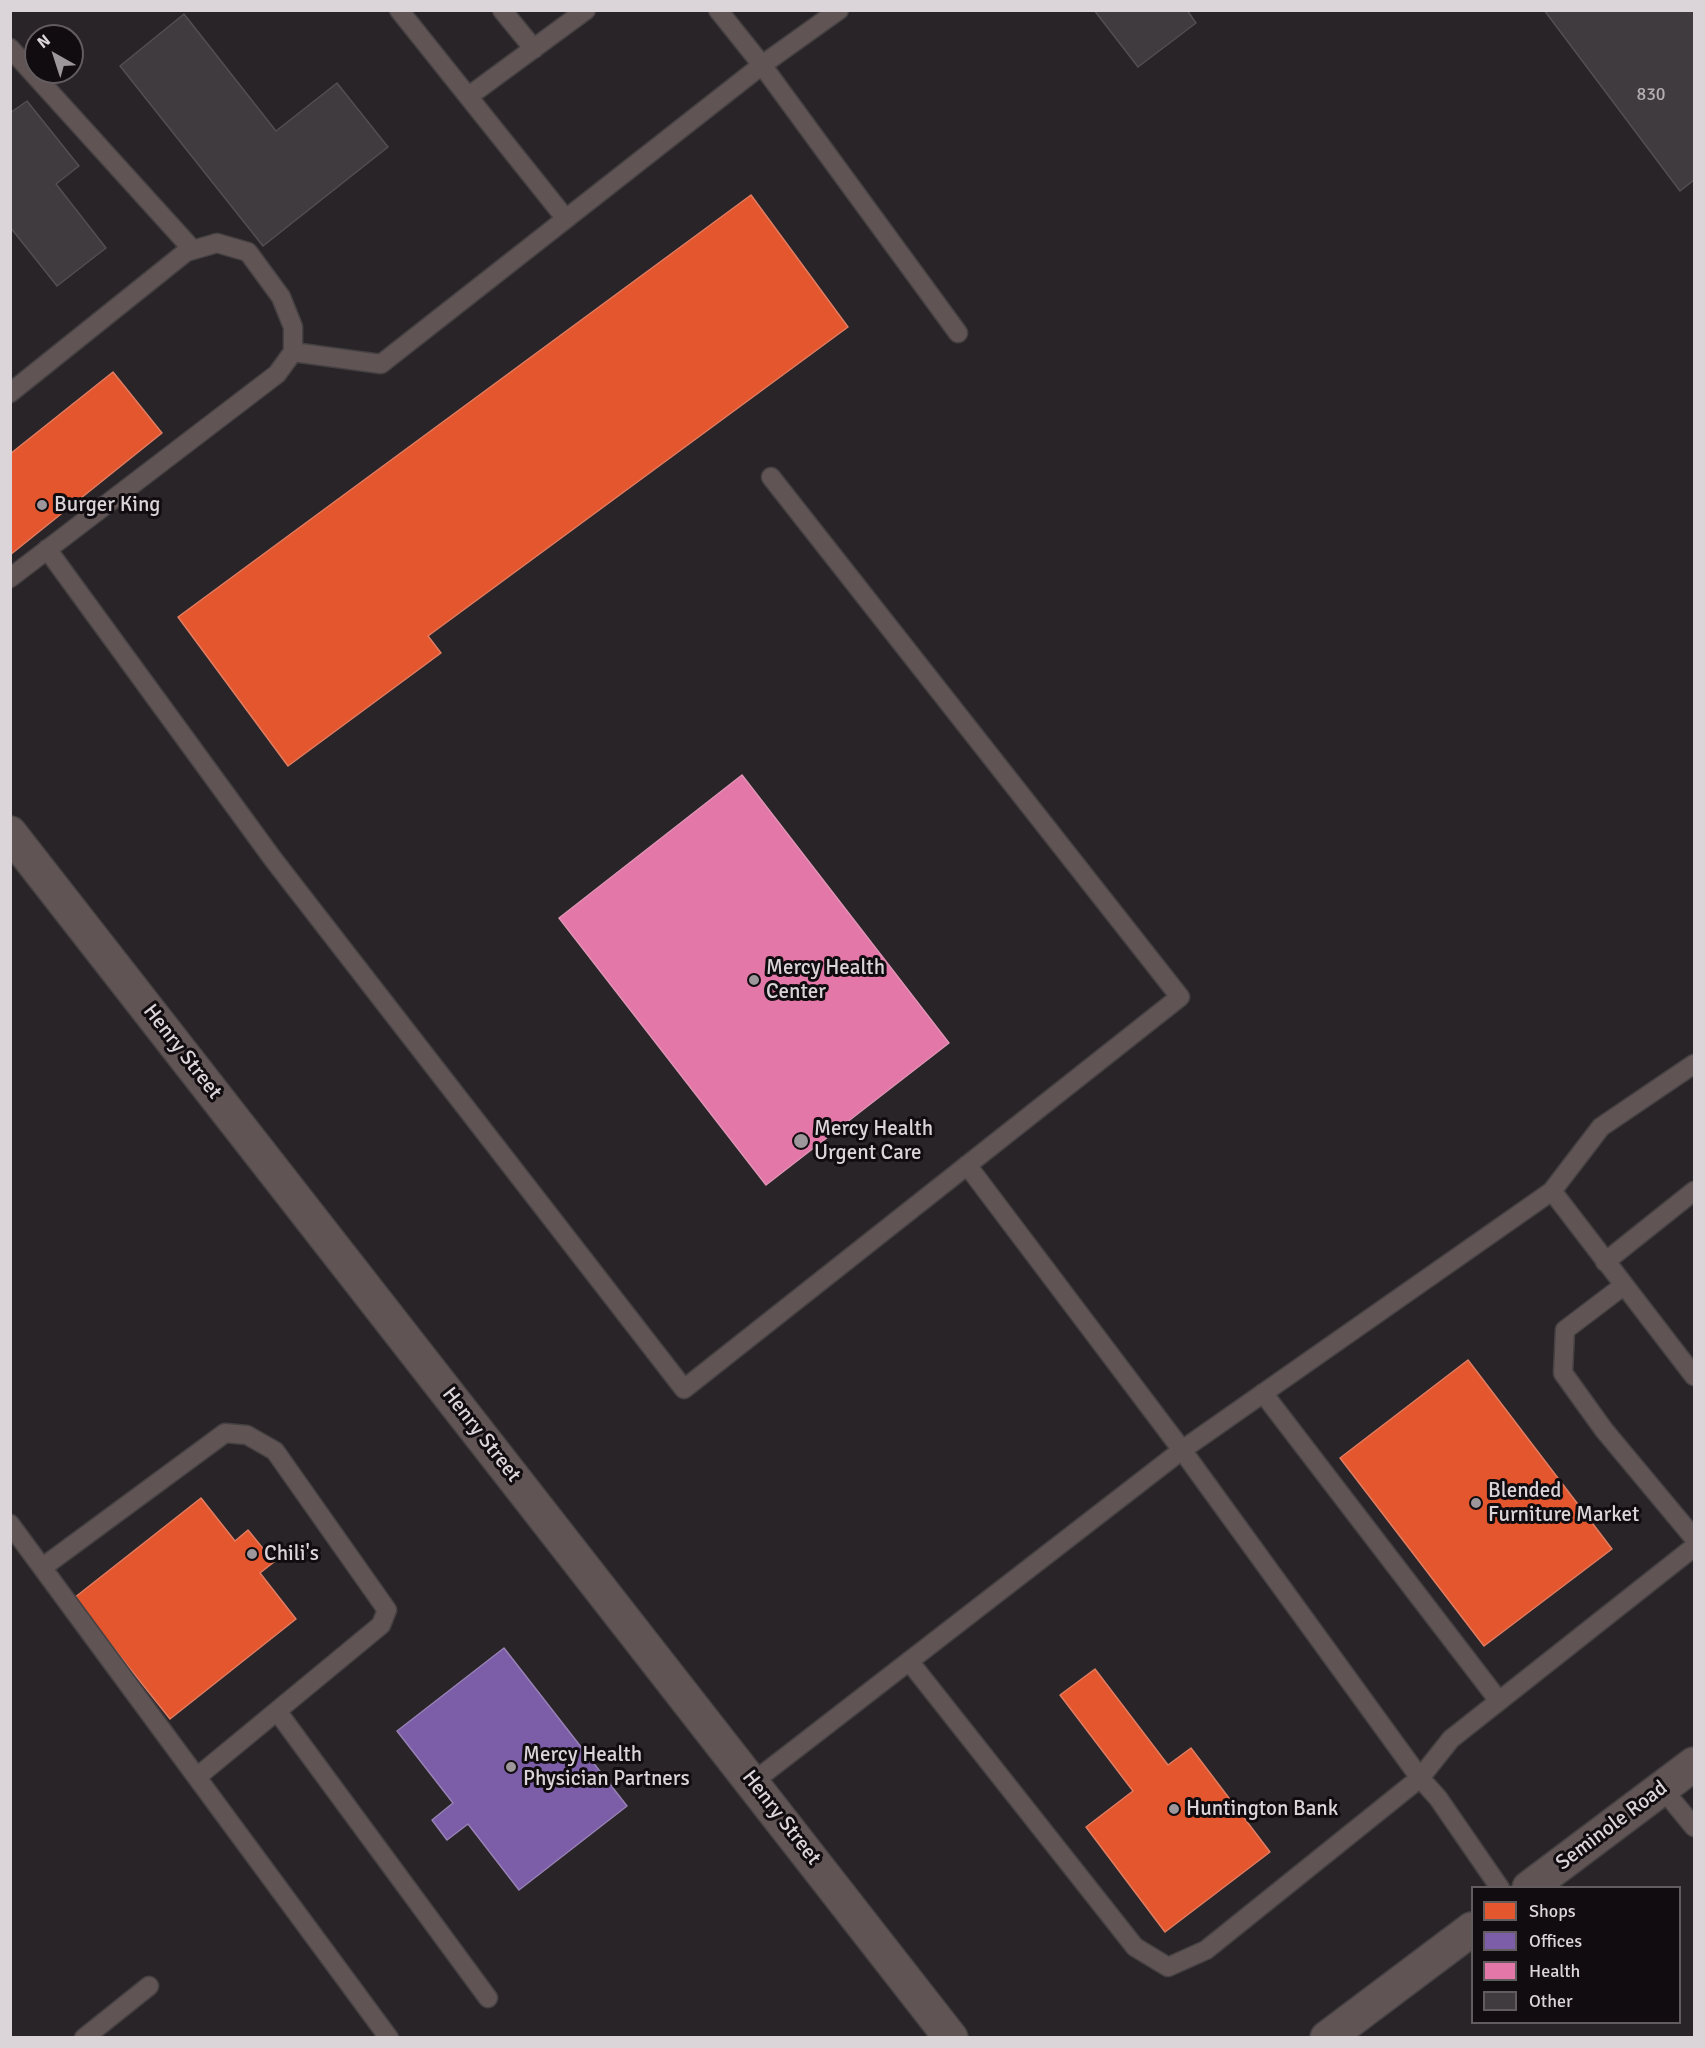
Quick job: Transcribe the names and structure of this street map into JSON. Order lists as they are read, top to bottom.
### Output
{
  "streets": {
    "street": ["Henry Street", "Seminole Road"]
  },
  "places": [
    "Burger King",
    "Mercy Health Center",
    "Mercy Health Urgent Care",
    "Blended Furniture Market",
    "Chili's",
    "Mercy Health Physician Partners",
    "Huntington Bank"
  ],
  "house_numbers": ["830"],
  "legend": [
    "Shops",
    "Offices",
    "Health",
    "Other"
  ],
  "north": "top left"
}
